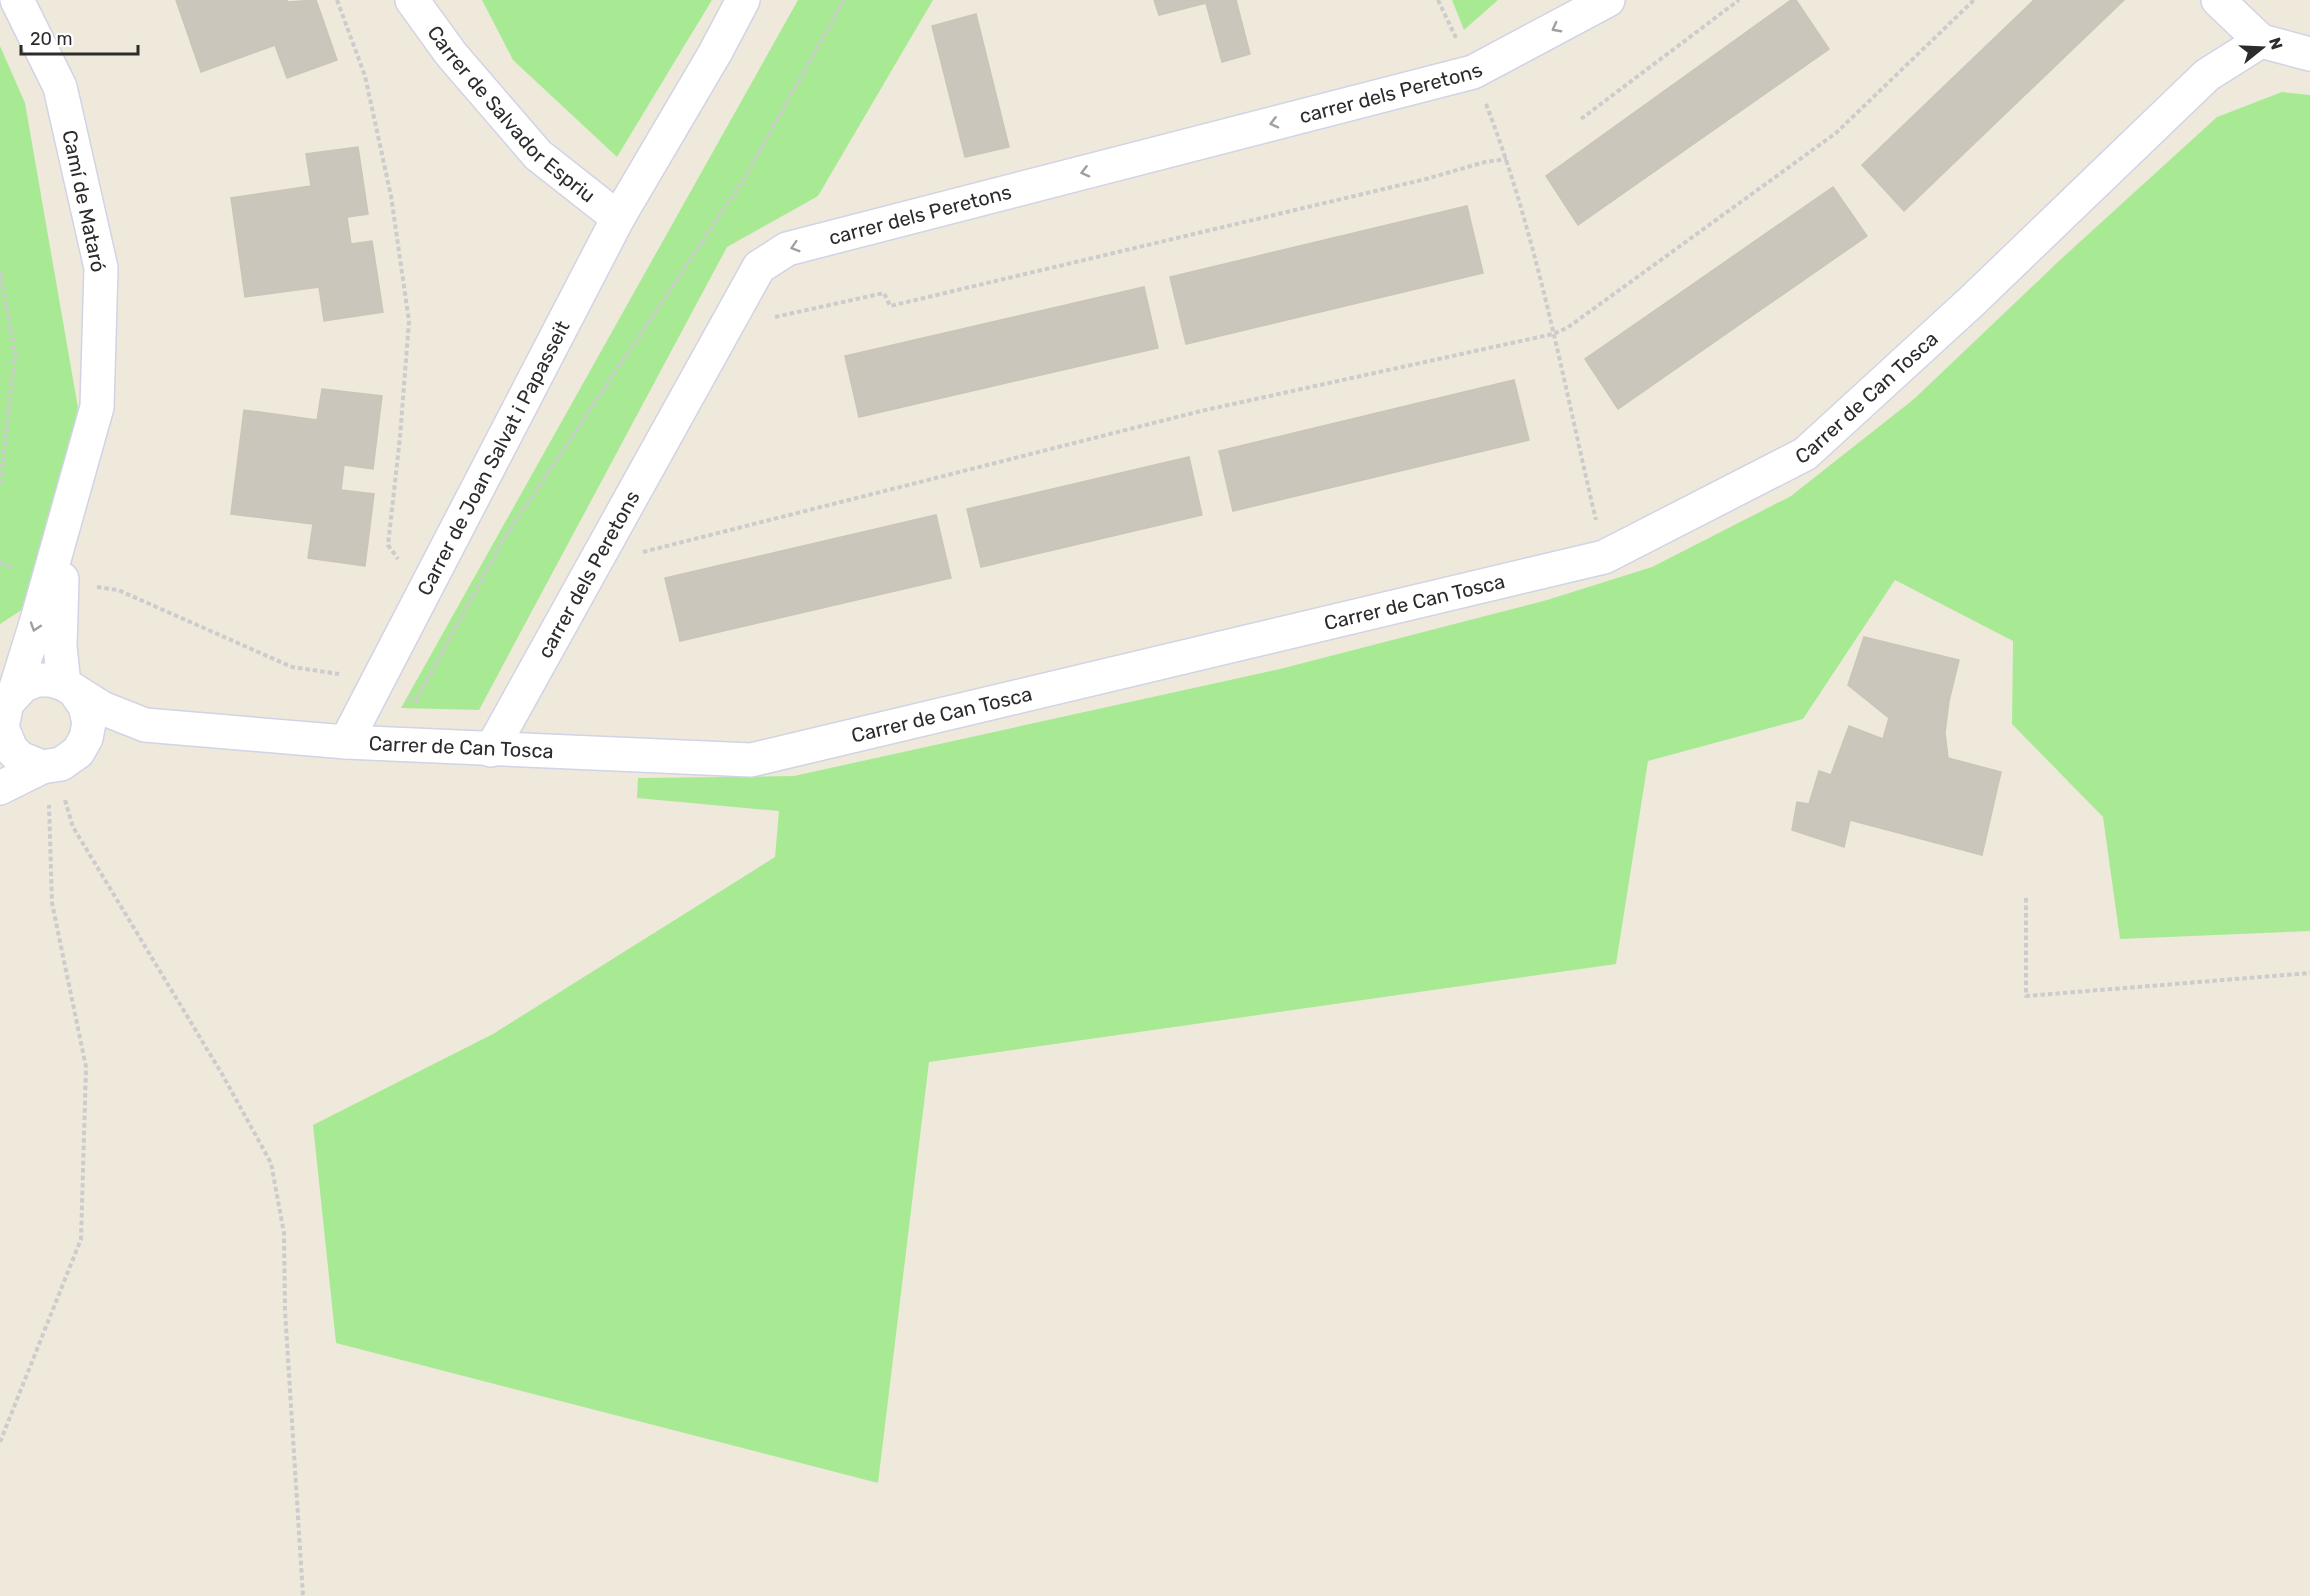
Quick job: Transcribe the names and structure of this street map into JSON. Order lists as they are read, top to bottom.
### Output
{
  "streets": {
    "street": [
      "carrer dels Peretons",
      "Carrer de Salvador Espriu",
      "Camí de Mataró",
      "Carrer de Can Tosca",
      "Carrer de Joan Salvat i Papasseit"
    ]
  },
  "crossings": [
    ["carrer dels Peretons", "Carrer de Can Tosca"],
    ["Carrer de Salvador Espriu", "Carrer de Joan Salvat i Papasseit"],
    ["Carrer de Can Tosca", "Carrer de Joan Salvat i Papasseit"]
  ],
  "one_way": ["carrer dels Peretons"],
  "scale_bar": "20 m",
  "north": "right"
}
